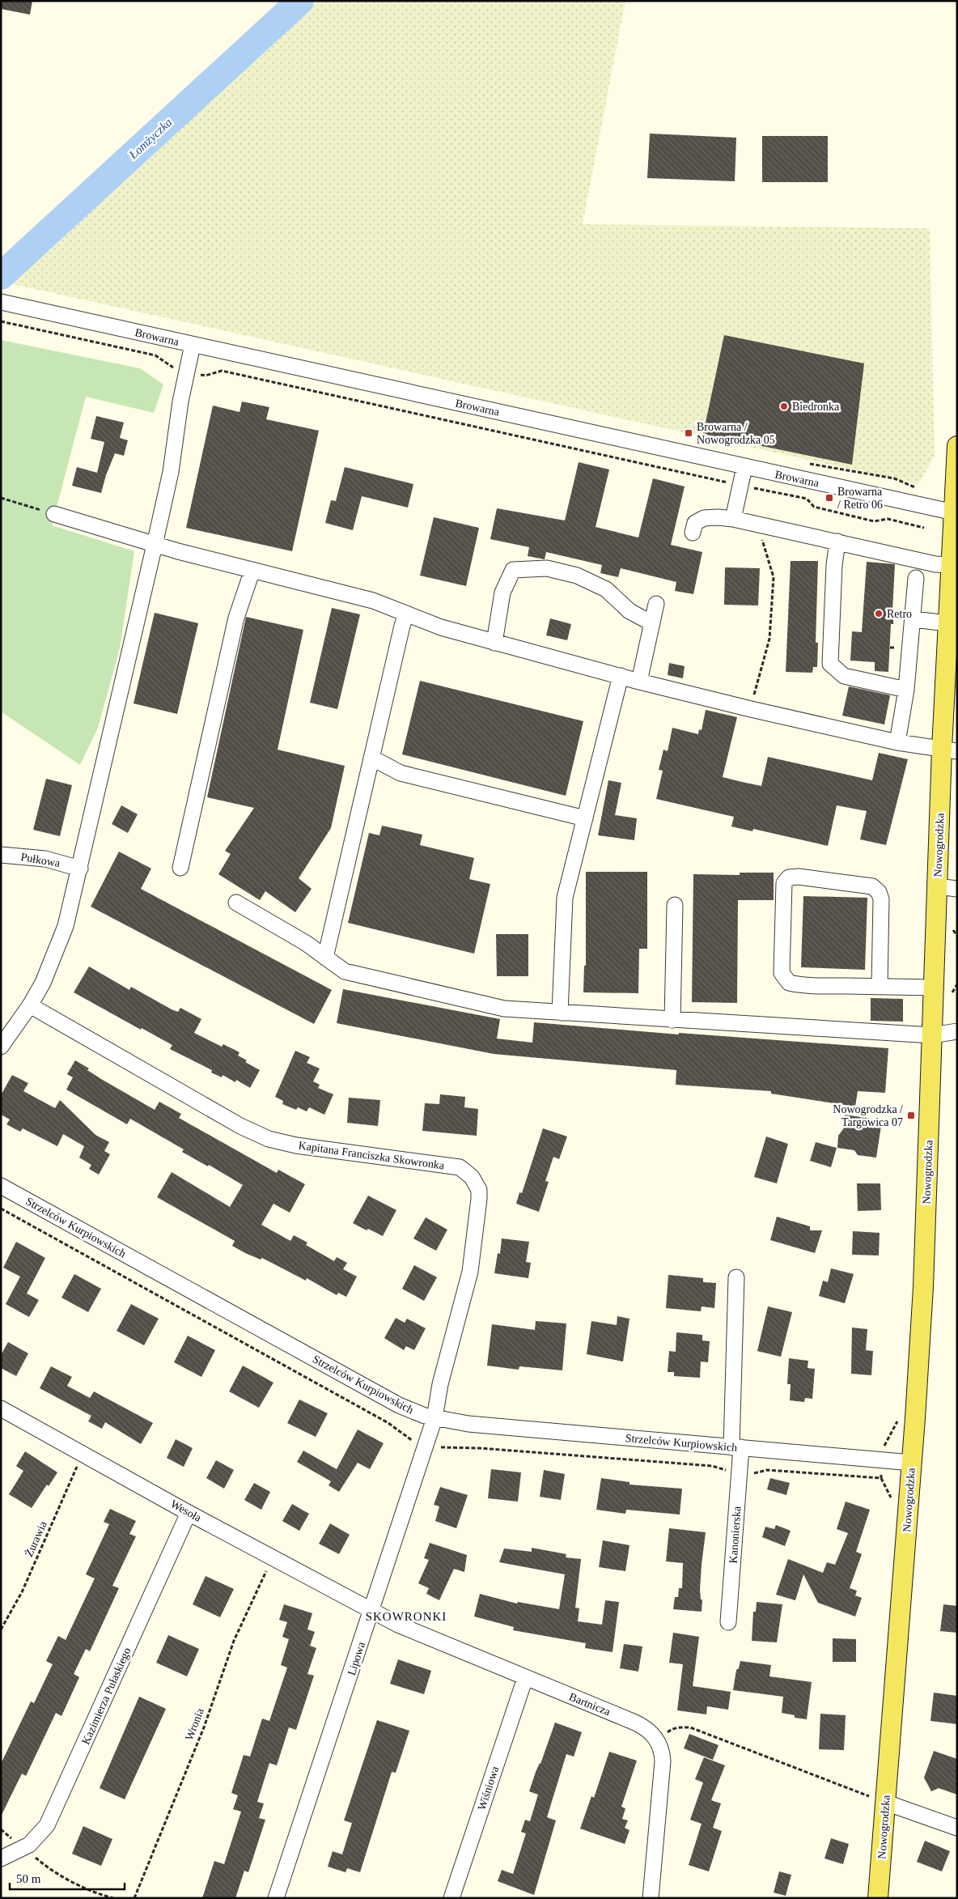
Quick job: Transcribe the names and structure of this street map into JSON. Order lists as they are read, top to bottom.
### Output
{
  "streets": {
    "main road": ["Nowogrodzka"],
    "street": [
      "Browarna",
      "Pułkowa",
      "Kapitana Franciszka Skowronka",
      "Strzelców Kurpiowskich",
      "Wesoła",
      "Kanonierska",
      "Lipowa",
      "Kazimierza Pułaskiego",
      "Bartnicza",
      "Wiśniowa"
    ],
    "path": ["Żurawia", "Wronia"]
  },
  "crossings": [
    ["Browarna", "Nowogrodzka"],
    ["Nowogrodzka", "Strzelców Kurpiowskich"],
    ["Kapitana Franciszka Skowronka", "Strzelców Kurpiowskich"],
    ["Kapitana Franciszka Skowronka", "Lipowa"],
    ["Strzelców Kurpiowskich", "Kanonierska"],
    ["Strzelców Kurpiowskich", "Lipowa"],
    ["Wesoła", "Żurawia"],
    ["Wesoła", "Lipowa"],
    ["Wesoła", "Kazimierza Pułaskiego"],
    ["Wesoła", "Bartnicza"],
    ["Wesoła", "Wronia"],
    ["Lipowa", "Bartnicza"],
    ["Bartnicza", "Wiśniowa"]
  ],
  "districts": ["SKOWRONKI"],
  "water": ["Łomżyczka"],
  "places": {
    "other": ["Biedronka", "Retro"],
    "transit": ["Browarna / Nowogrodzka 05", "Browarna / Retro 06", "Nowogrodzka / Targowica 07"]
  },
  "scale_bar": "50 m"
}
